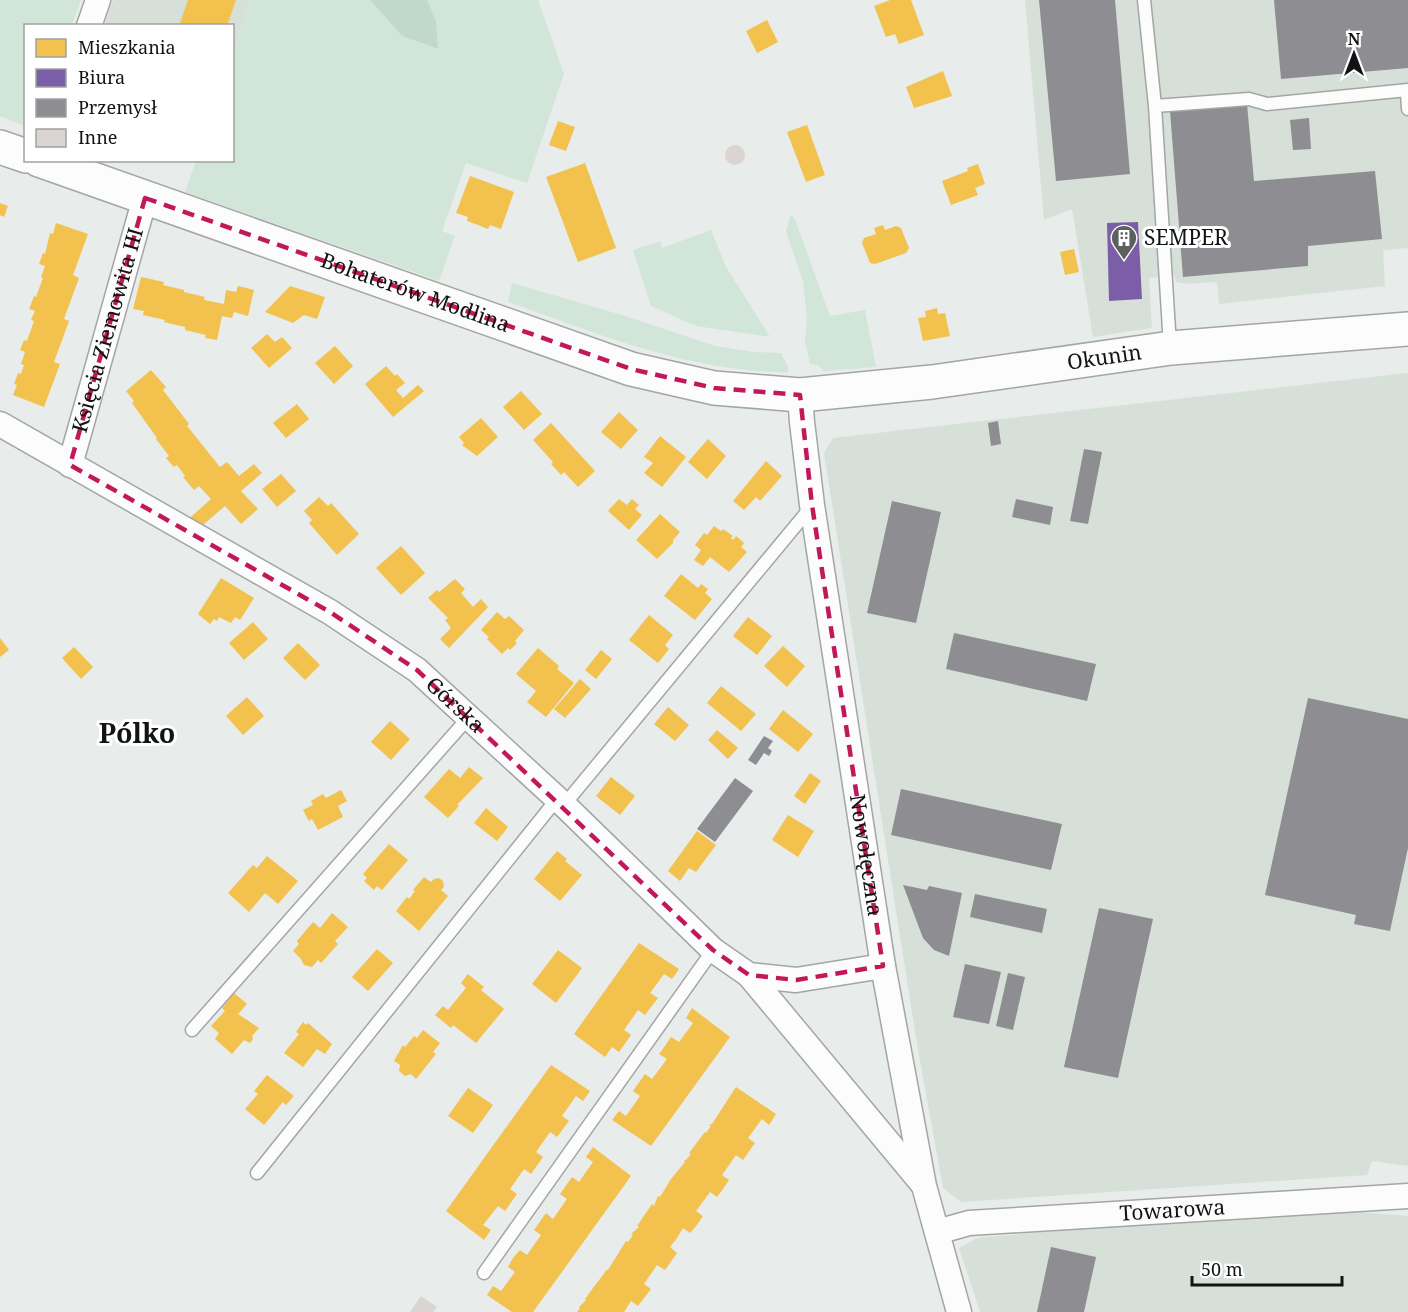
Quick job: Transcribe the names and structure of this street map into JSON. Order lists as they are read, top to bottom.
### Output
{
  "streets": {
    "main road": ["Bohaterów Modlina", "Okunin"],
    "street": [
      "Księcia Ziemowita III",
      "Górska",
      "Nowołęczna",
      "Towarowa"
    ]
  },
  "crossings": [
    ["Bohaterów Modlina", "Księcia Ziemowita III"],
    ["Bohaterów Modlina", "Okunin"],
    ["Bohaterów Modlina", "Nowołęczna"],
    ["Księcia Ziemowita III", "Górska"],
    ["Okunin", "Nowołęczna"],
    ["Górska", "Nowołęczna"],
    ["Nowołęczna", "Towarowa"]
  ],
  "districts": ["Pólko"],
  "places": {
    "building": ["SEMPER"]
  },
  "legend": [
    "Mieszkania",
    "Biura",
    "Przemysł",
    "Inne"
  ],
  "scale_bar": "50 m",
  "north": "top"
}
